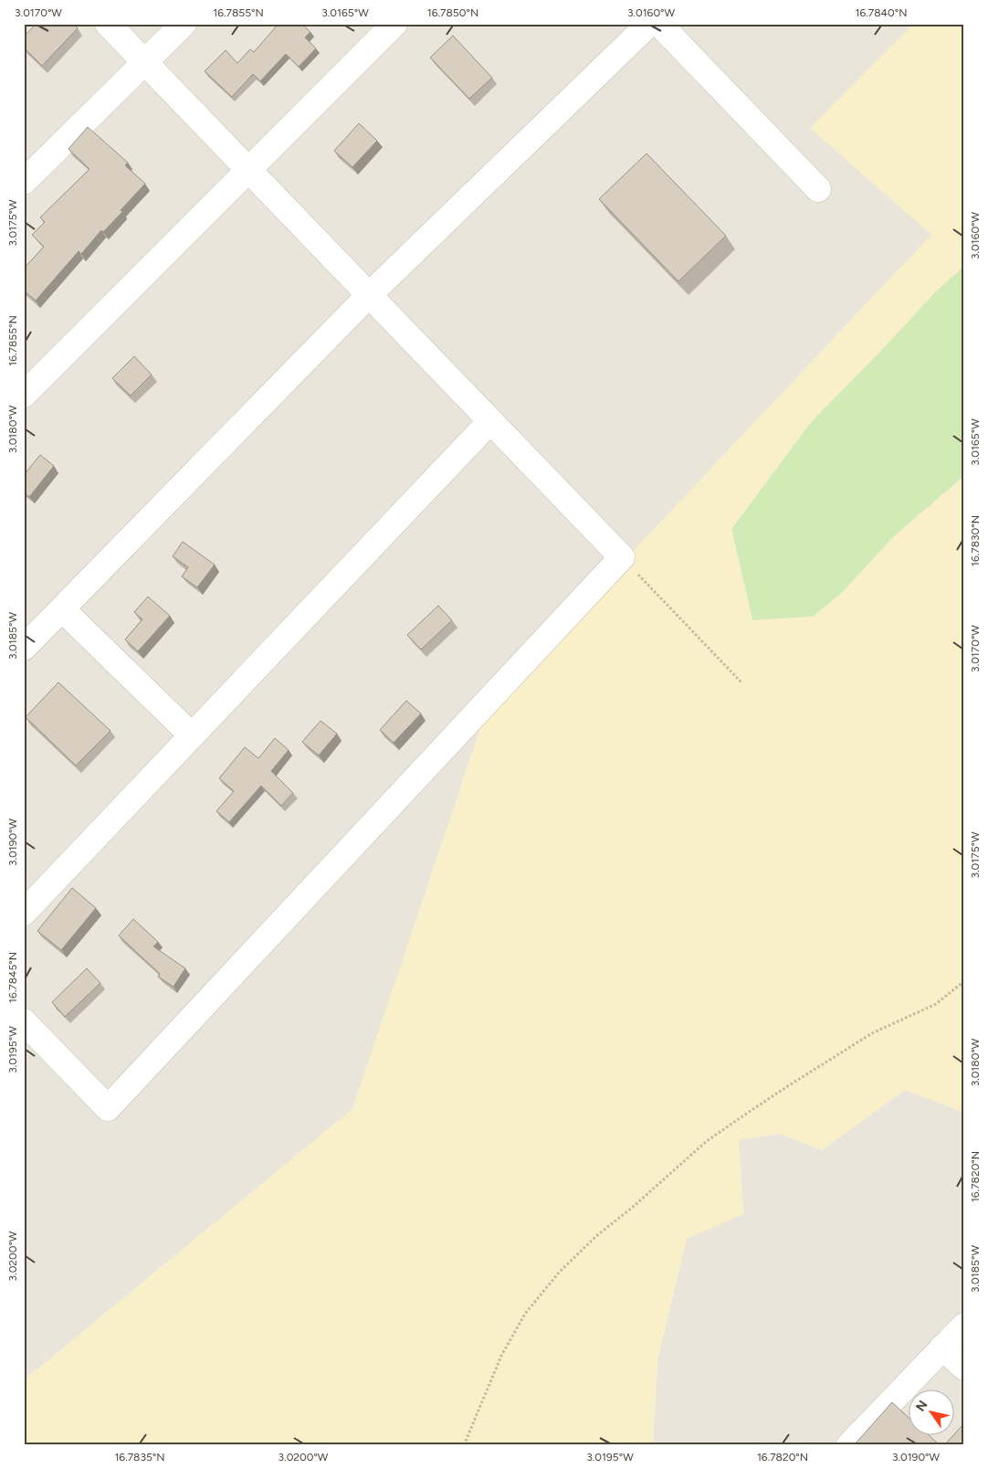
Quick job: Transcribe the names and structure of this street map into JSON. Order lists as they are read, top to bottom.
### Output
{
  "north": "top left",
  "coordinates": [
    "3.0170°W",
    "16.7855°N",
    "3.0165°W",
    "16.7850°N",
    "3.0160°W",
    "16.7840°N",
    "3.0175°W",
    "3.0180°W",
    "16.7830°N",
    "3.0185°W",
    "3.0190°W",
    "16.7845°N",
    "3.0195°W",
    "16.7820°N",
    "3.0200°W",
    "16.7835°N"
  ]
}
